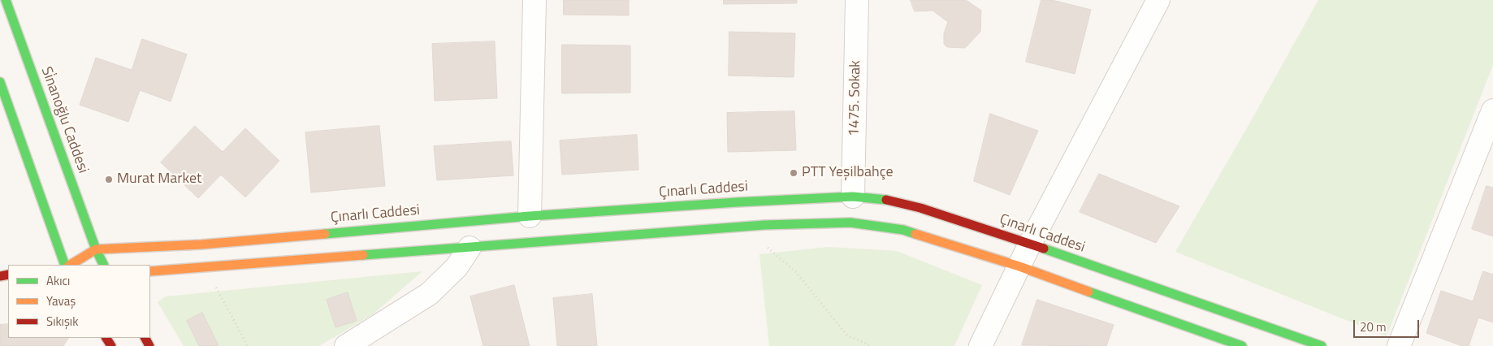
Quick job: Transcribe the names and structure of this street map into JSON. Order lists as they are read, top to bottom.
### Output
{
  "streets": {
    "main road": ["Si̇nanoğlu Caddesi", "Çınarlı Caddesi"],
    "street": ["1475. Sokak"]
  },
  "crossings": [
    ["1475. Sokak", "Çınarlı Caddesi"],
    ["Si̇nanoğlu Caddesi", "Çınarlı Caddesi"]
  ],
  "places": ["PTT Yeşilbahçe", "Murat Market"],
  "legend": ["Akıcı", "Yavaş", "Sıkışık"],
  "scale_bar": "20 m"
}
